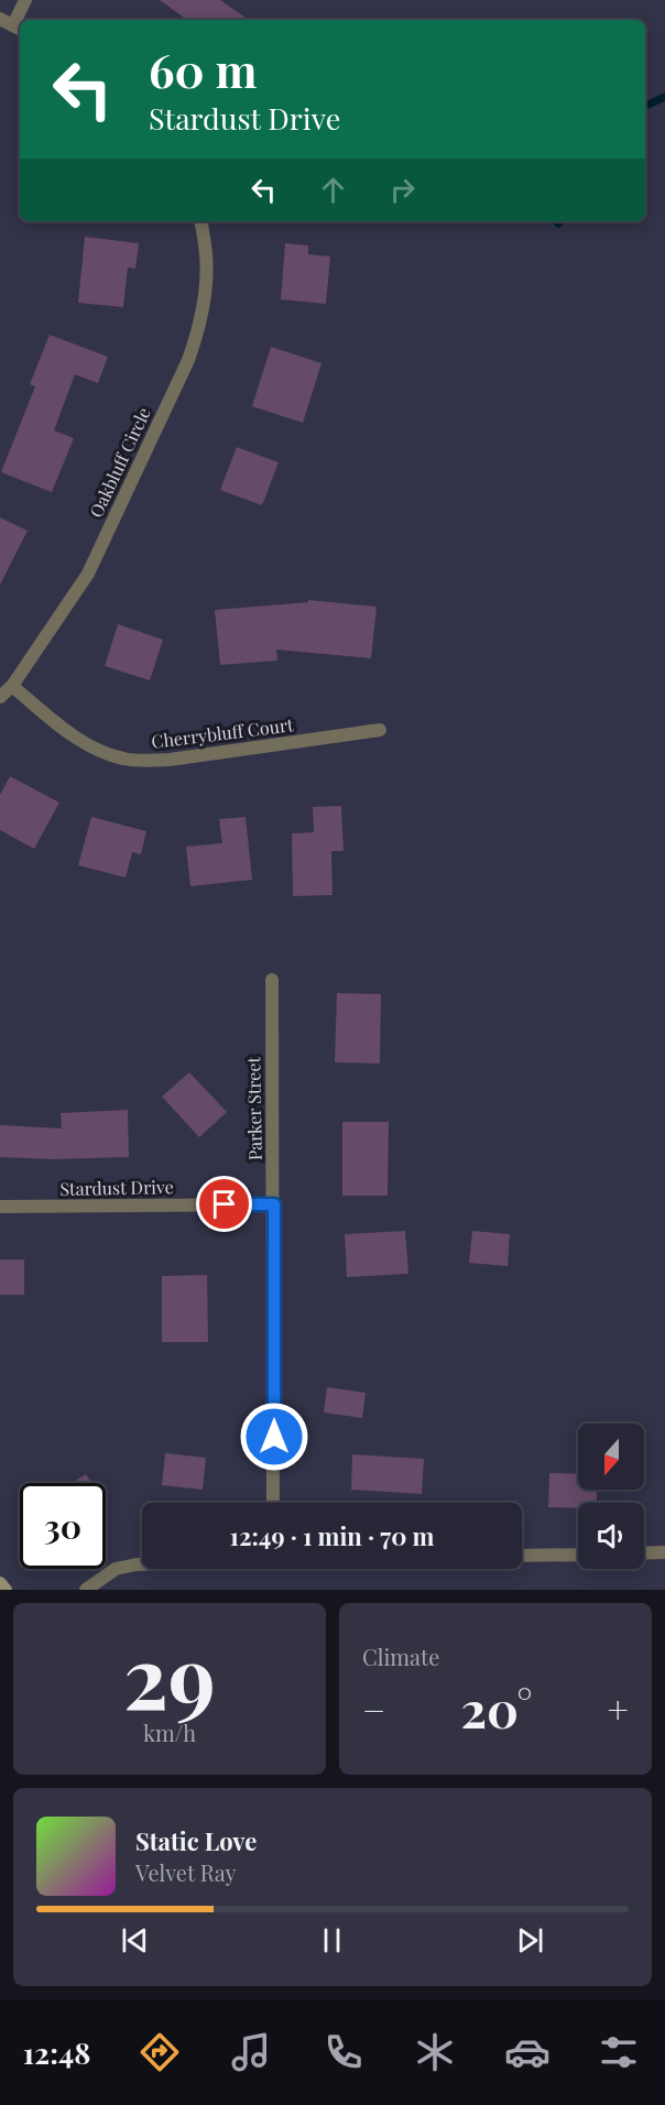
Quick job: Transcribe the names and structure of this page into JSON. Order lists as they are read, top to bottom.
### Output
{
  "streets": {
    "street": [
      "Oakbluff Circle",
      "Cherrybluff Court",
      "Parker Street",
      "Stardust Drive"
    ]
  },
  "crossings": [
    ["Oakbluff Circle", "Cherrybluff Court"],
    ["Parker Street", "Stardust Drive"]
  ],
  "north": "bottom",
  "page": {
    "turn": ["60 m", "Stardust Drive"],
    "limit": "30",
    "trip": "12:49 · 1 min · 70 m",
    "tile": [
      ["29", "km/h"],
      "Climate"
    ],
    "heat": ["−", "20°", "+"],
    "song": ["Static Love", "Velvet Ray"],
    "tabs": "12:48"
  }
}
